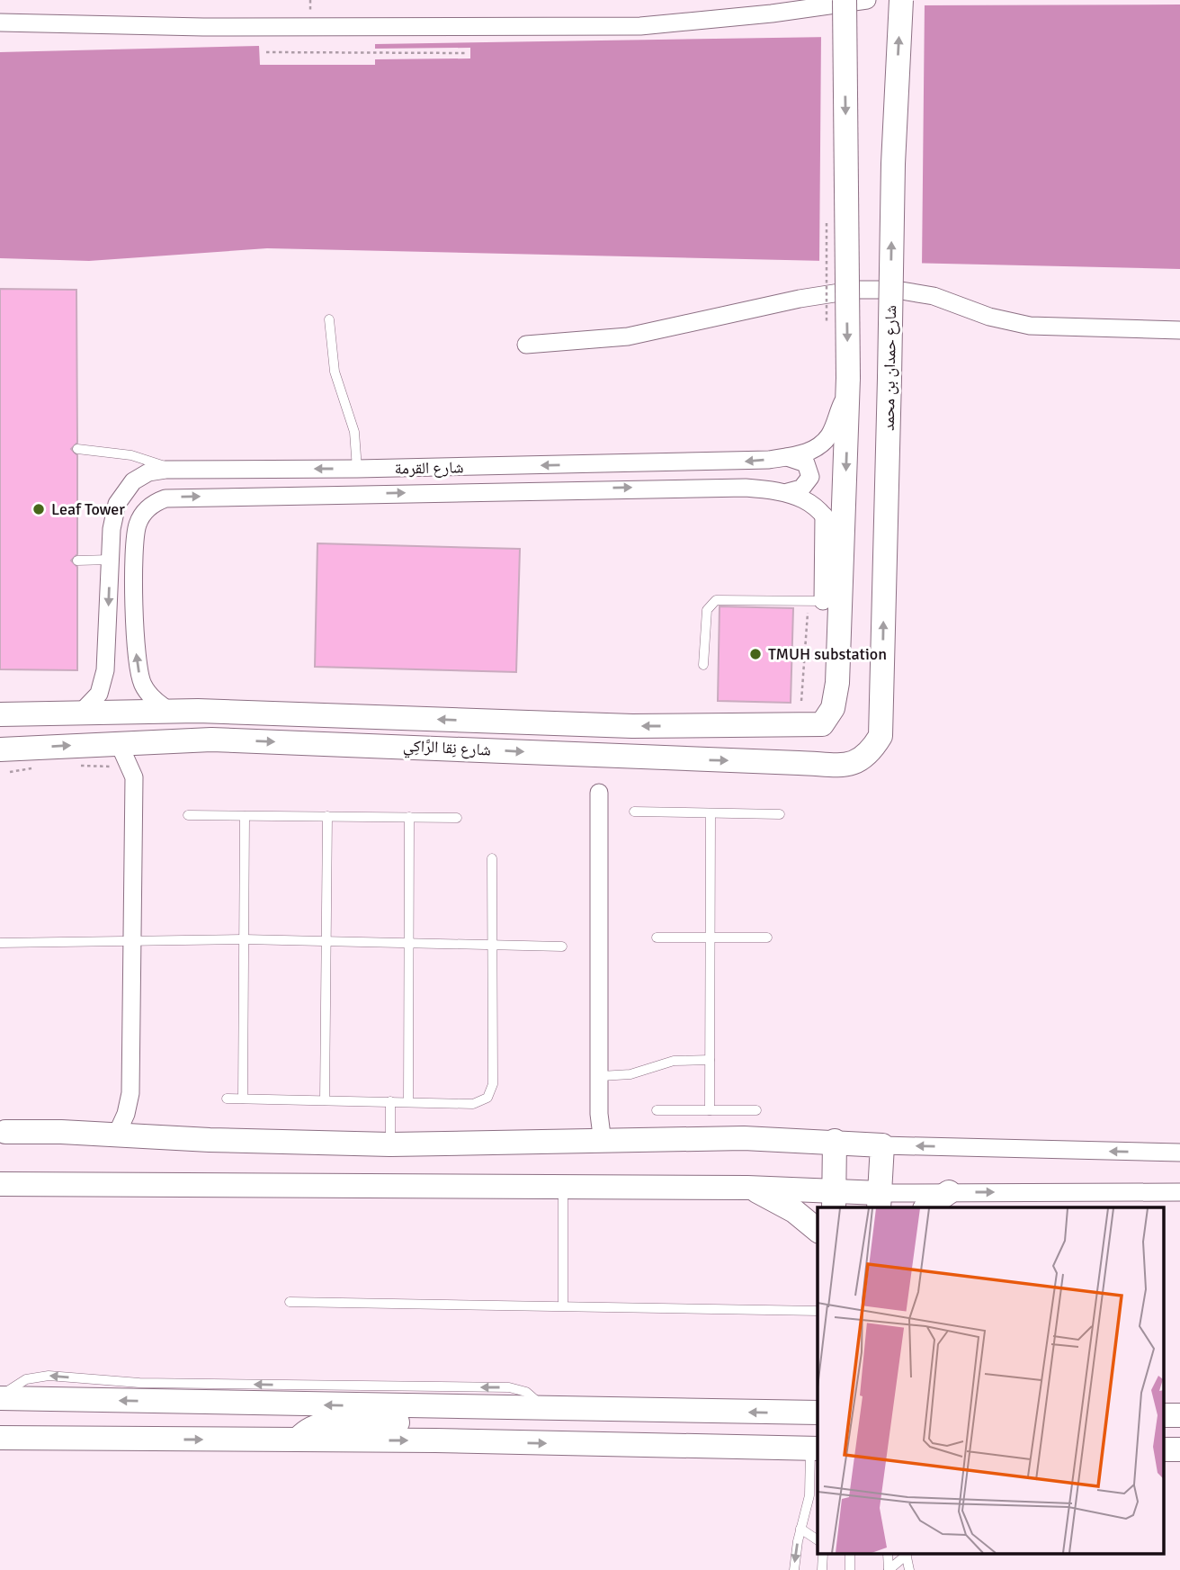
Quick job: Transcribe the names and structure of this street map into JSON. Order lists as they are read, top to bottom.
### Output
{
  "streets": {
    "street": ["شارع حمدان بن محمد", "شارع القرمة", "شارع نِقا الرَّاكِي"]
  },
  "crossings": [
    ["شارع حمدان بن محمد", "شارع نِقا الرَّاكِي"],
    ["شارع القرمة", "شارع نِقا الرَّاكِي"]
  ],
  "places": ["Leaf Tower", "TMUH substation"]
}
